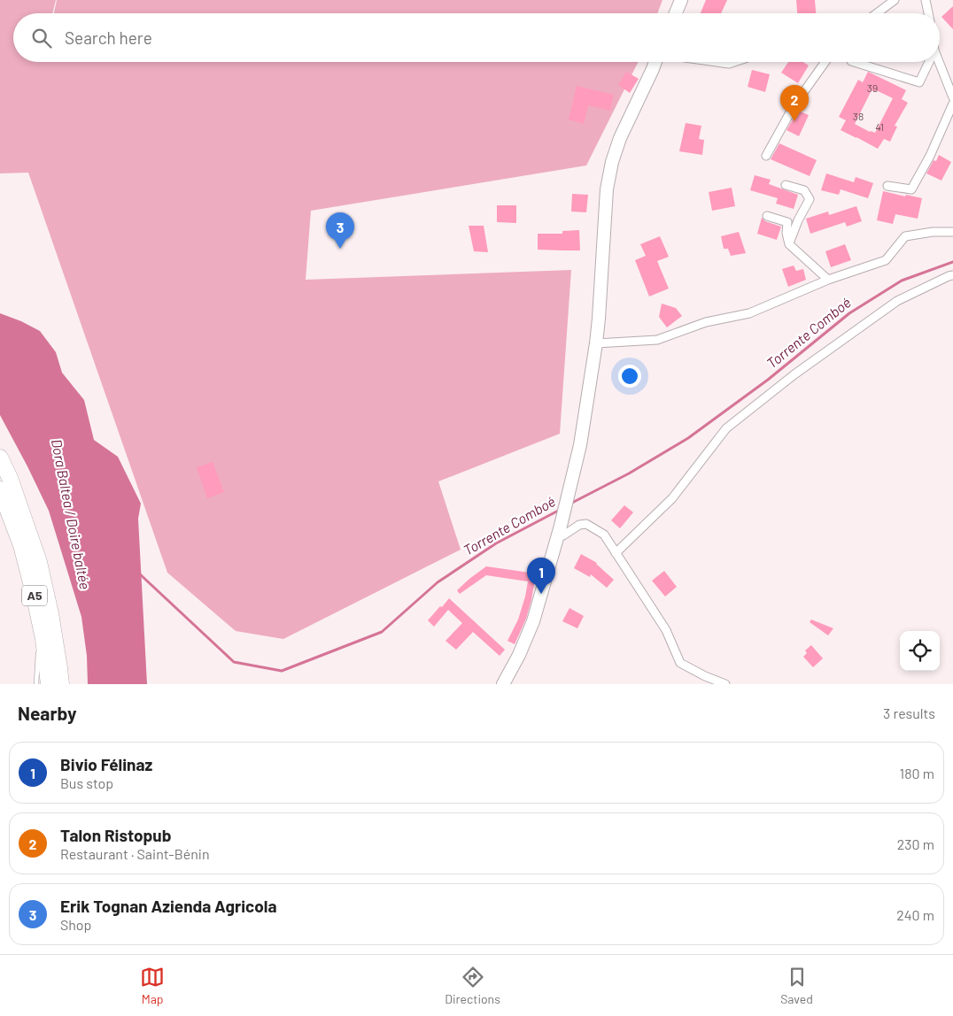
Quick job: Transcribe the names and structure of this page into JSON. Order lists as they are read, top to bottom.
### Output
{
  "streets": {
    "highway": ["A5"]
  },
  "water": ["Torrente Comboé", "Dora Baltea / Doire baltée"],
  "house_numbers": ["39", "38", "41"],
  "page": {
    "search": "Search here",
    "pins": ["2", "3", "1"],
    "heading": ["Nearby", "3 results"],
    "list": [
      {
        "mark": "1",
        "name": "Bivio Félinaz",
        "note": "Bus stop",
        "value": "180 m"
      },
      {
        "mark": "2",
        "name": "Talon Ristopub",
        "note": "Restaurant · Saint-Bénin",
        "value": "230 m"
      },
      {
        "mark": "3",
        "name": "Erik Tognan Azienda Agricola",
        "note": "Shop",
        "value": "240 m"
      }
    ],
    "nav": ["Map", "Directions", "Saved"]
  }
}
